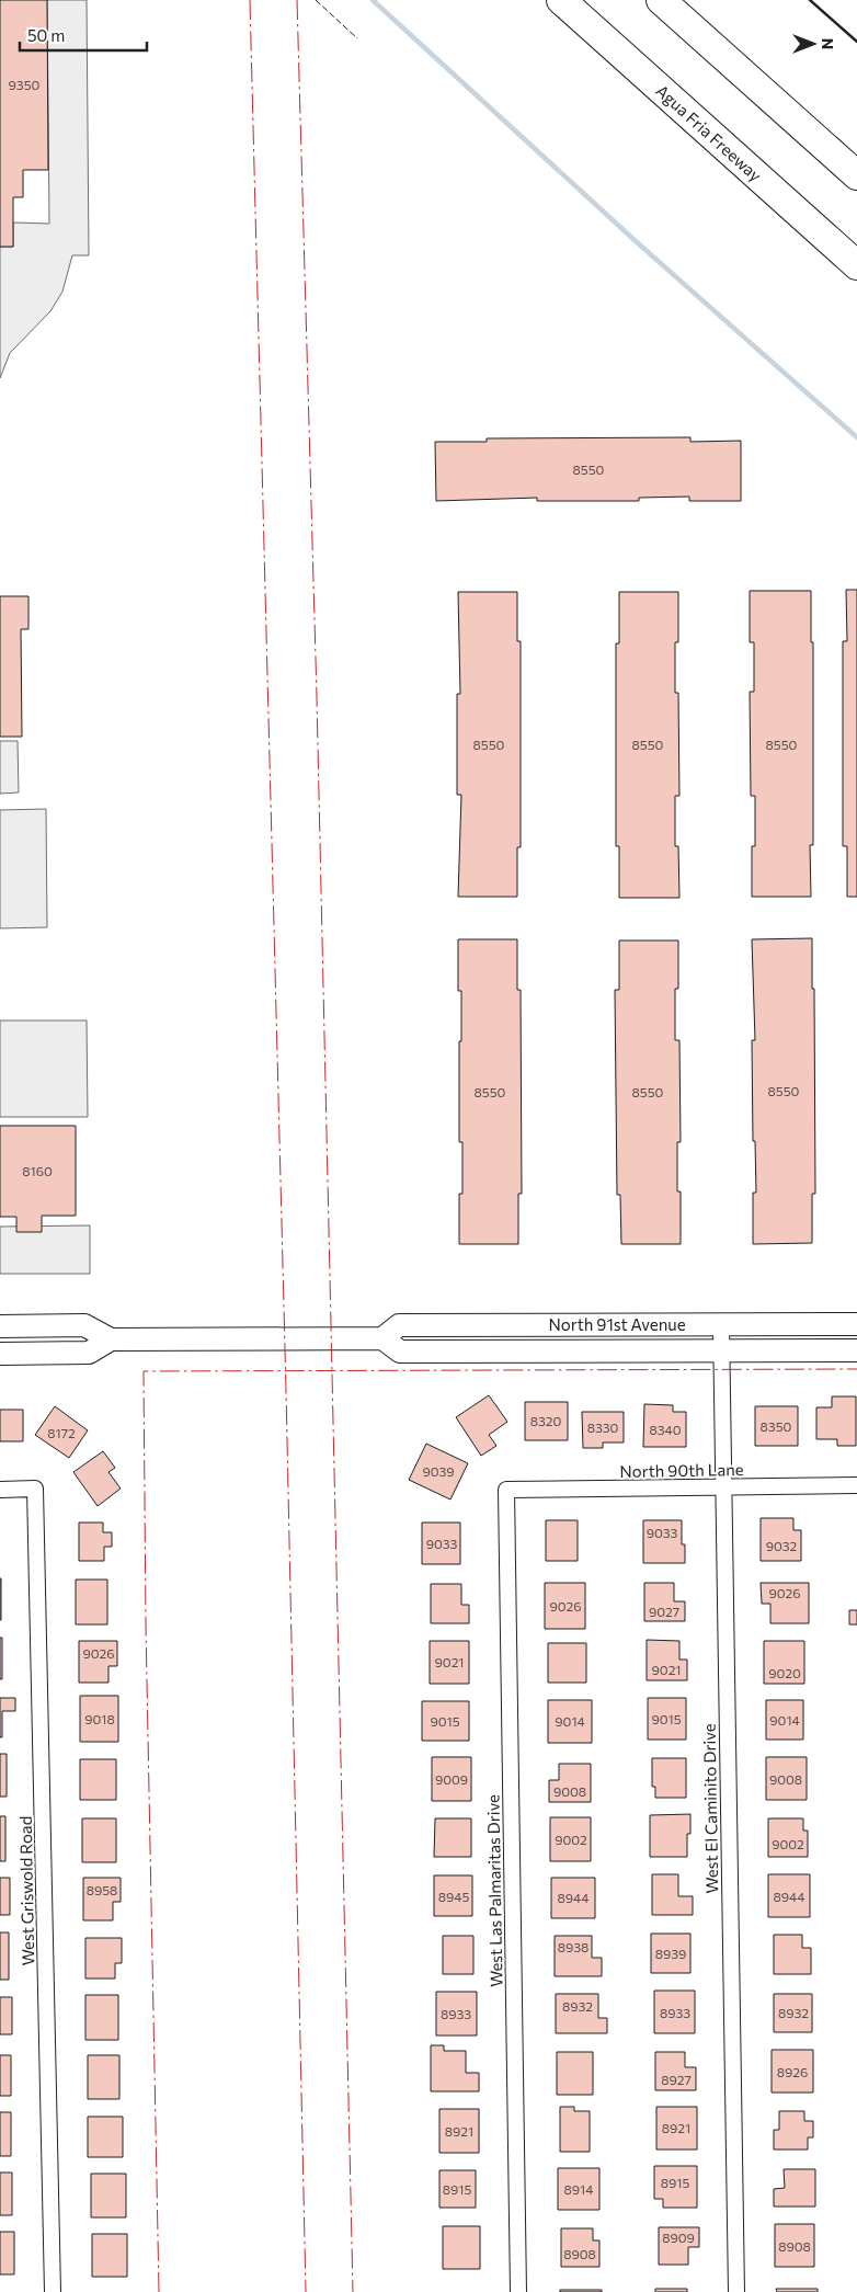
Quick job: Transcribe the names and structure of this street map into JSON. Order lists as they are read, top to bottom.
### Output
{
  "streets": {
    "highway": ["Agua Fria Freeway"],
    "main road": ["North 91st Avenue"],
    "street": [
      "North 90th Lane",
      "West El Caminito Drive",
      "West Griswold Road",
      "West Las Palmaritas Drive"
    ]
  },
  "crossings": [
    ["North 91st Avenue", "West El Caminito Drive"],
    ["North 90th Lane", "West El Caminito Drive"],
    ["North 90th Lane", "West Las Palmaritas Drive"]
  ],
  "house_numbers": [
    "9350",
    "8550",
    "8550",
    "8550",
    "8550",
    "8550",
    "8550",
    "8550",
    "8160",
    "8320",
    "8350",
    "8330",
    "8340",
    "8172",
    "9039",
    "9033",
    "9033",
    "9032",
    "9026",
    "9026",
    "9027",
    "9026",
    "9021",
    "9021",
    "9020",
    "9018",
    "9015",
    "9014",
    "9015",
    "9014",
    "9009",
    "9008",
    "9008",
    "9002",
    "9002",
    "8958",
    "8945",
    "8944",
    "8944",
    "8938",
    "8939",
    "8932",
    "8933",
    "8932",
    "8933",
    "8926",
    "8927",
    "8921",
    "8921",
    "8915",
    "8915",
    "8914",
    "8909",
    "8908",
    "8908"
  ],
  "scale_bar": "50 m",
  "north": "right"
}
